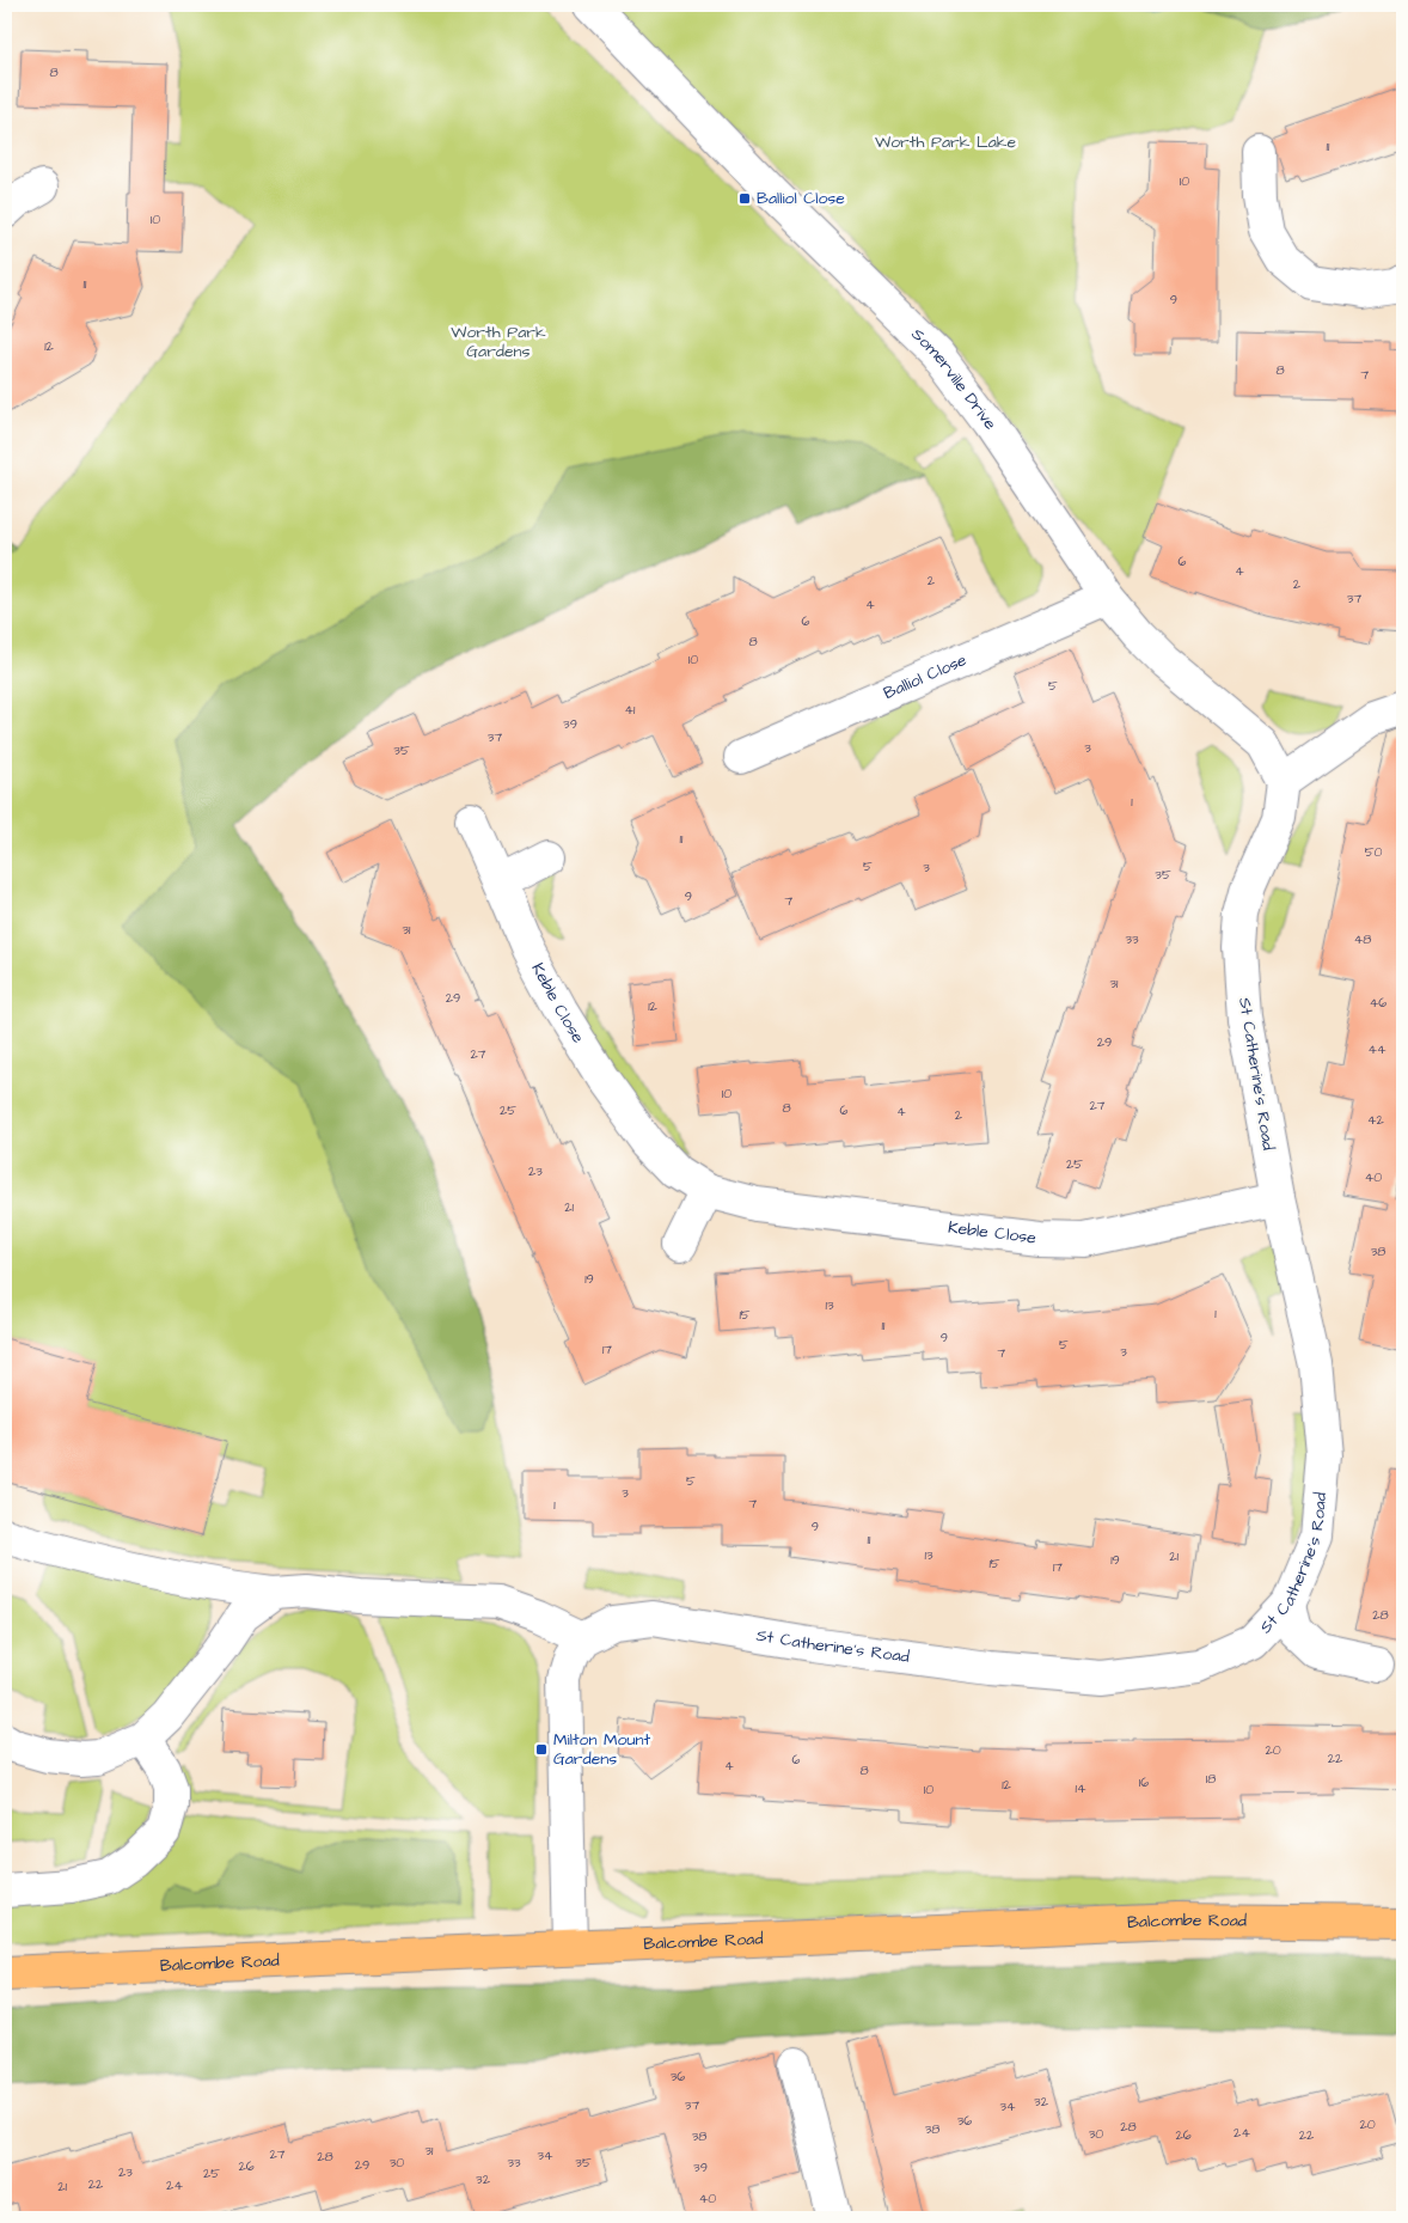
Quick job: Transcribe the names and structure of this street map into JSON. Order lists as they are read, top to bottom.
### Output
{
  "streets": {
    "main road": ["Balcombe Road"],
    "street": [
      "Somerville Drive",
      "Balliol Close",
      "Keble Close",
      "St Catherine's Road"
    ]
  },
  "crossings": [
    ["Somerville Drive", "Balliol Close"],
    ["Somerville Drive", "St Catherine's Road"],
    ["Keble Close", "St Catherine's Road"]
  ],
  "parks": ["Worth Park Lake", "Worth Park Gardens"],
  "places": {
    "transit": ["Balliol Close", "Milton Mount Gardens"]
  },
  "house_numbers": [
    "8",
    "11",
    "10",
    "10",
    "11",
    "9",
    "12",
    "8",
    "7",
    "6",
    "4",
    "2",
    "2",
    "37",
    "4",
    "6",
    "8",
    "10",
    "5",
    "41",
    "39",
    "37",
    "3",
    "35",
    "1",
    "11",
    "50",
    "5",
    "3",
    "35",
    "9",
    "7",
    "31",
    "33",
    "48",
    "31",
    "29",
    "46",
    "12",
    "29",
    "44",
    "27",
    "10",
    "27",
    "8",
    "25",
    "6",
    "4",
    "2",
    "42",
    "25",
    "23",
    "40",
    "21",
    "38",
    "19",
    "13",
    "1",
    "15",
    "11",
    "9",
    "5",
    "17",
    "3",
    "7",
    "5",
    "3",
    "7",
    "1",
    "9",
    "11",
    "13",
    "21",
    "19",
    "15",
    "17",
    "28",
    "20",
    "22",
    "6",
    "4",
    "8",
    "18",
    "16",
    "12",
    "14",
    "10",
    "36",
    "32",
    "37",
    "34",
    "36",
    "20",
    "28",
    "38",
    "24",
    "30",
    "26",
    "22",
    "38",
    "31",
    "27",
    "34",
    "28",
    "30",
    "33",
    "35",
    "29",
    "26",
    "39",
    "23",
    "25",
    "32",
    "22",
    "24",
    "21",
    "40"
  ]
}
